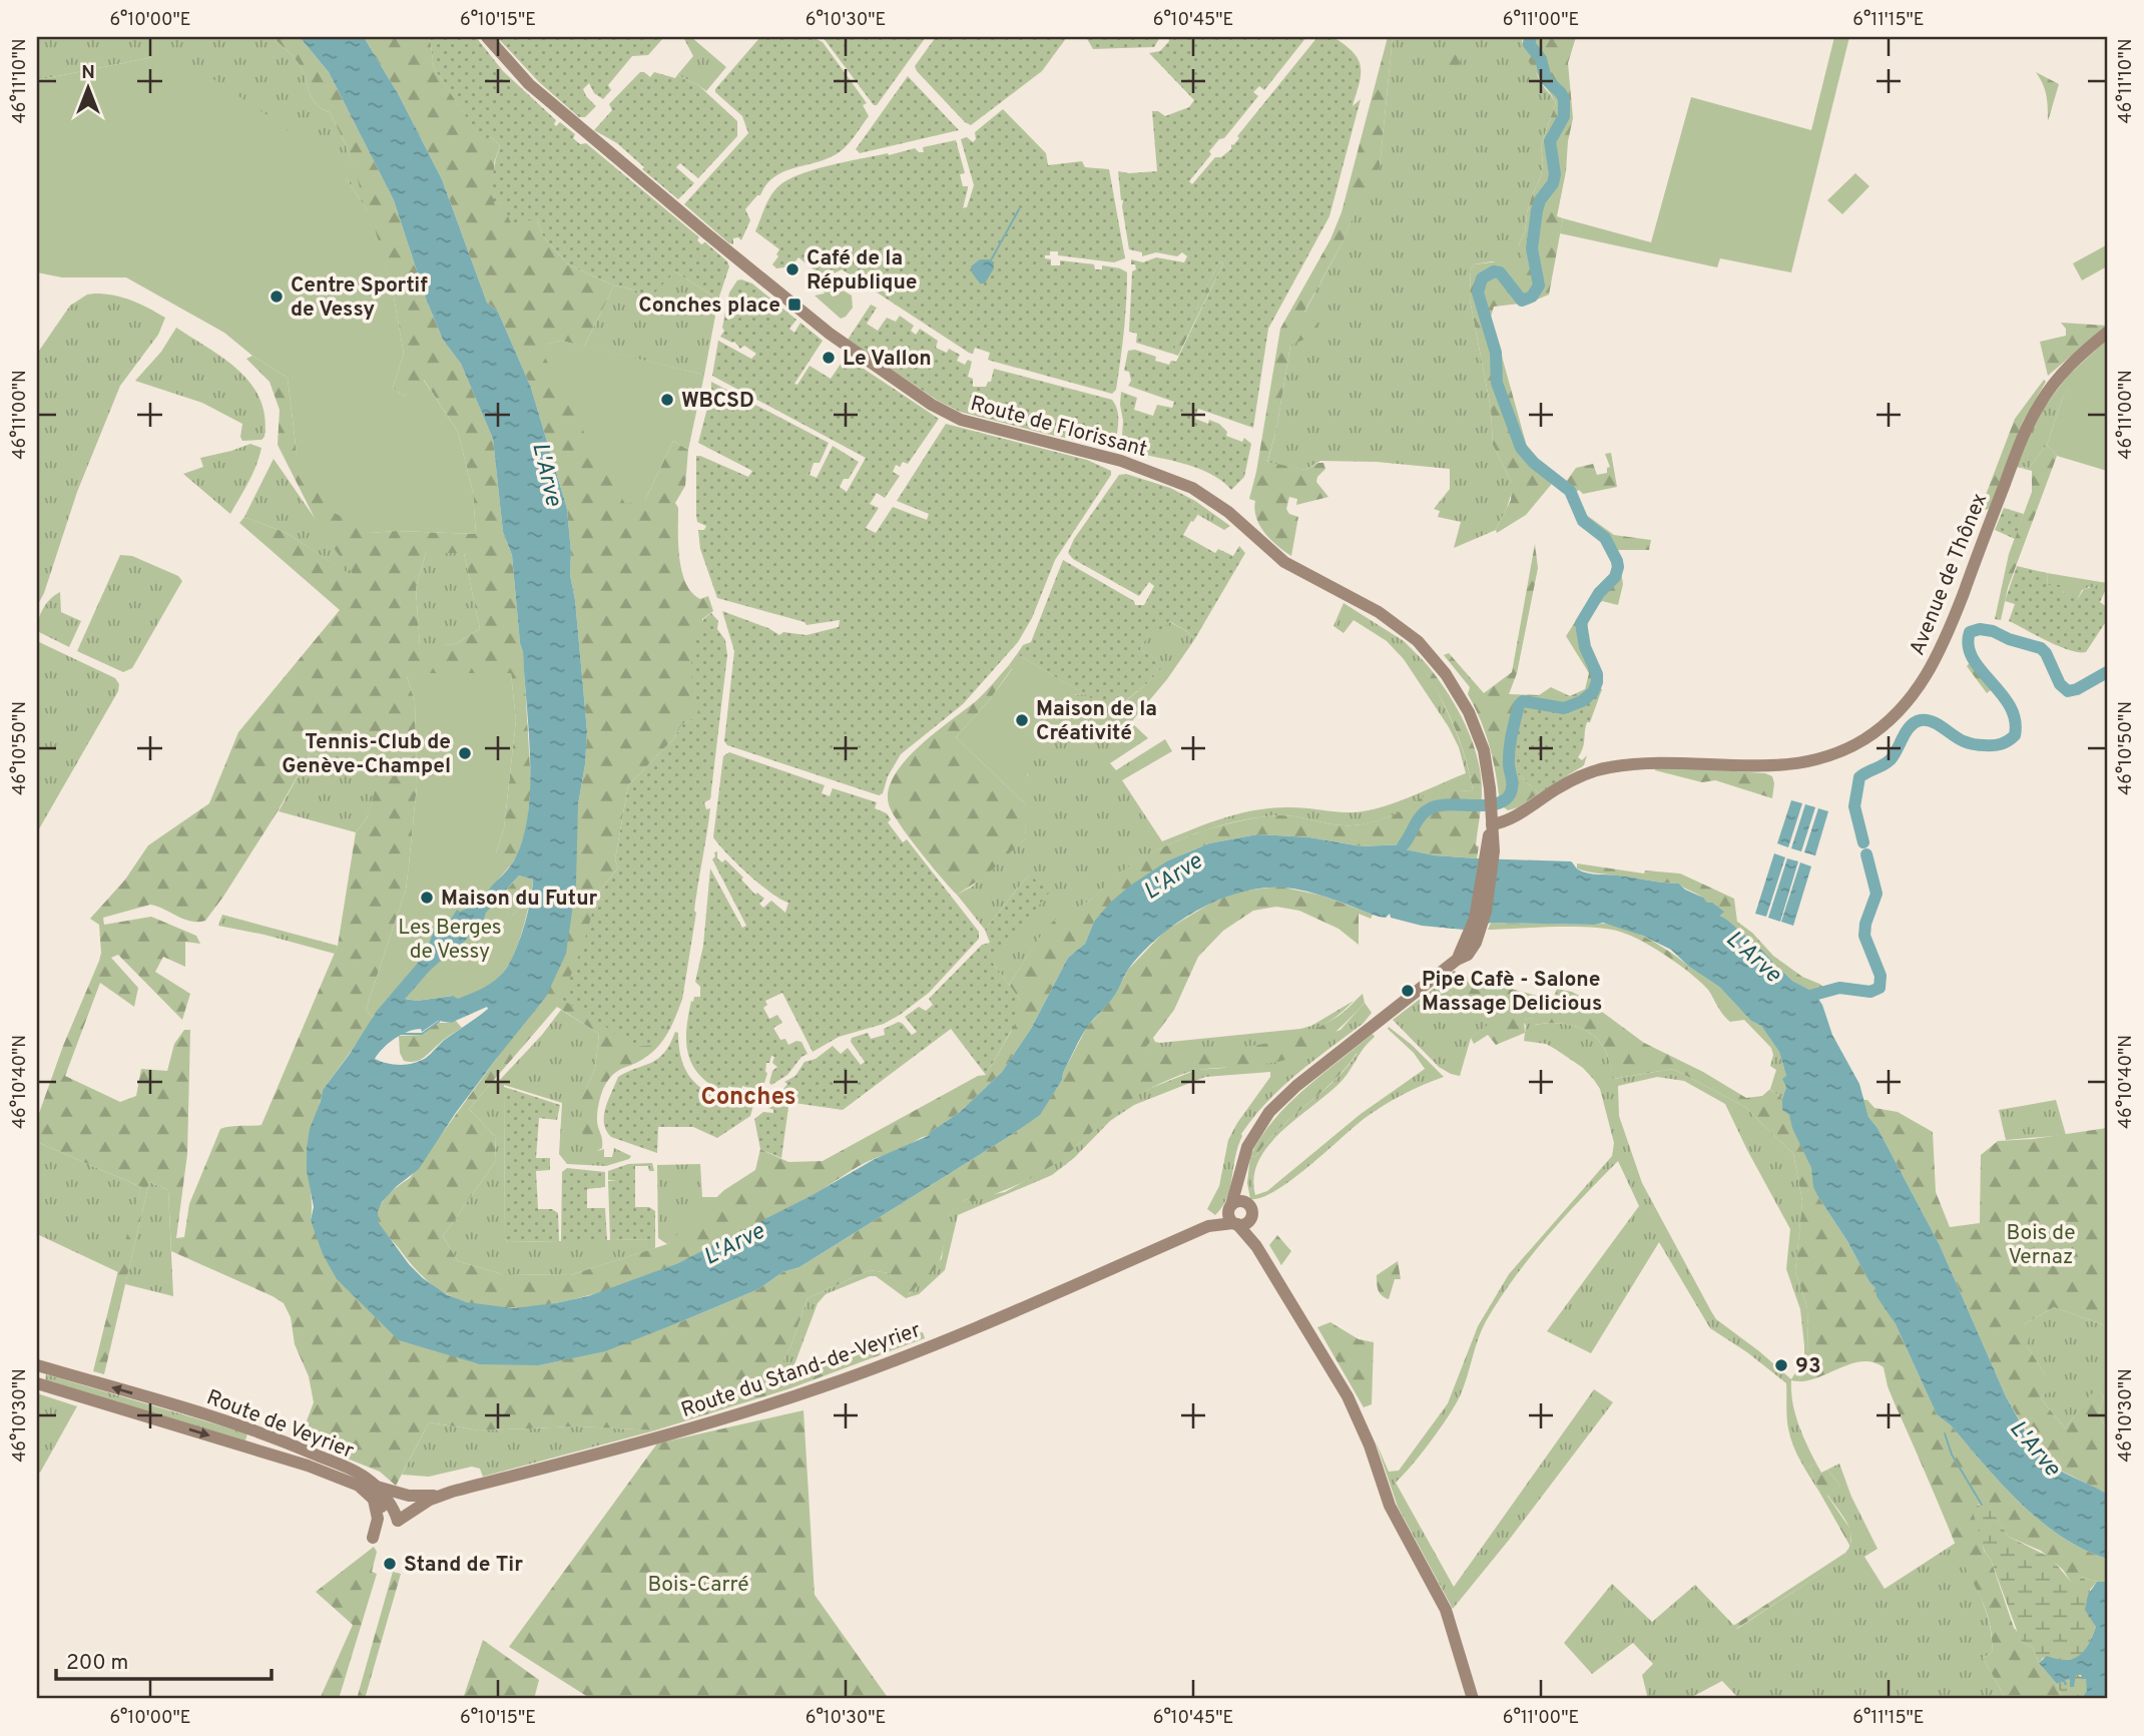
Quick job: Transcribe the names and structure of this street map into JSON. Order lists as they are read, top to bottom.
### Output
{
  "streets": {
    "main road": [
      "Route de Florissant",
      "Avenue de Thônex",
      "Route du Stand-de-Veyrier",
      "Route de Veyrier"
    ]
  },
  "crossings": [
    ["Route de Florissant", "Avenue de Thônex"],
    ["Route du Stand-de-Veyrier", "Route de Veyrier"]
  ],
  "districts": ["Conches"],
  "water": ["L'Arve"],
  "parks": ["Les Berges de Vessy", "Bois de Vernaz", "Bois-Carré"],
  "places": {
    "other": [
      "Café de la République",
      "Centre Sportif de Vessy",
      "Le Vallon",
      "WBCSD",
      "Maison de la Créativité",
      "Tennis-Club de Genève-Champel",
      "Maison du Futur",
      "Pipe Cafè - Salone Massage Delicious",
      "93",
      "Stand de Tir"
    ],
    "transit": ["Conches place"]
  },
  "scale_bar": "200 m",
  "north": "top",
  "coordinates": [
    "6°10'00\"E",
    "6°10'15\"E",
    "6°10'30\"E",
    "6°10'45\"E",
    "6°11'00\"E",
    "6°11'15\"E",
    "46°11'10\"N",
    "46°11'00\"N",
    "46°10'50\"N",
    "46°10'40\"N",
    "46°10'30\"N"
  ]
}
